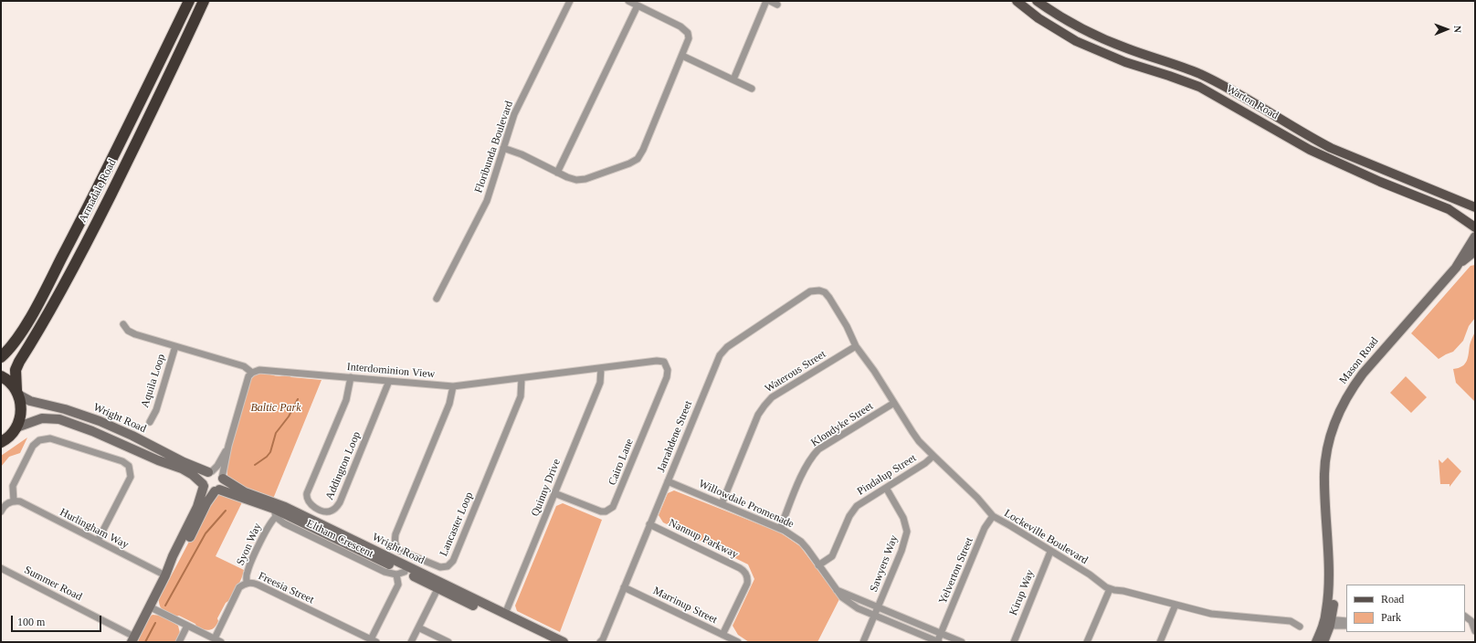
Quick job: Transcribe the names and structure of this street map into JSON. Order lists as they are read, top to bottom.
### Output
{
  "streets": {
    "highway": ["Armadale Road"],
    "main road": ["Warton Road", "Mason Road", "Wright Road"],
    "street": [
      "Floribunda Boulevard",
      "Interdominion View",
      "Waterous Street",
      "Aquila Loop",
      "Klondyke Street",
      "Jarrahdene Street",
      "Cairo Lane",
      "Addington Loop",
      "Pindalup Street",
      "Quinny Drive",
      "Willowdale Promenade",
      "Lancaster Loop",
      "Hurlingham Way",
      "Lockeville Boulevard",
      "Nannup Parkway",
      "Syon Way",
      "Sawyers Way",
      "Yelverton Street",
      "Summer Road",
      "Freesia Street",
      "Kirup Way",
      "Marrinup Street"
    ]
  },
  "crossings": [
    ["Armadale Road", "Wright Road"],
    ["Interdominion View", "Cairo Lane"],
    ["Interdominion View", "Addington Loop"],
    ["Interdominion View", "Quinny Drive"],
    ["Interdominion View", "Lancaster Loop"],
    ["Waterous Street", "Willowdale Promenade"],
    ["Waterous Street", "Lockeville Boulevard"],
    ["Wright Road", "Quinny Drive"],
    ["Wright Road", "Syon Way"],
    ["Klondyke Street", "Willowdale Promenade"],
    ["Klondyke Street", "Lockeville Boulevard"],
    ["Jarrahdene Street", "Willowdale Promenade"],
    ["Jarrahdene Street", "Lockeville Boulevard"],
    ["Jarrahdene Street", "Nannup Parkway"],
    ["Jarrahdene Street", "Marrinup Street"],
    ["Cairo Lane", "Quinny Drive"],
    ["Pindalup Street", "Willowdale Promenade"],
    ["Pindalup Street", "Lockeville Boulevard"],
    ["Pindalup Street", "Sawyers Way"],
    ["Willowdale Promenade", "Sawyers Way"],
    ["Willowdale Promenade", "Yelverton Street"],
    ["Lockeville Boulevard", "Yelverton Street"],
    ["Lockeville Boulevard", "Kirup Way"],
    ["Nannup Parkway", "Marrinup Street"],
    ["Syon Way", "Freesia Street"]
  ],
  "parks": ["Baltic Park"],
  "legend": ["Road", "Park"],
  "scale_bar": "100 m",
  "north": "right"
}
